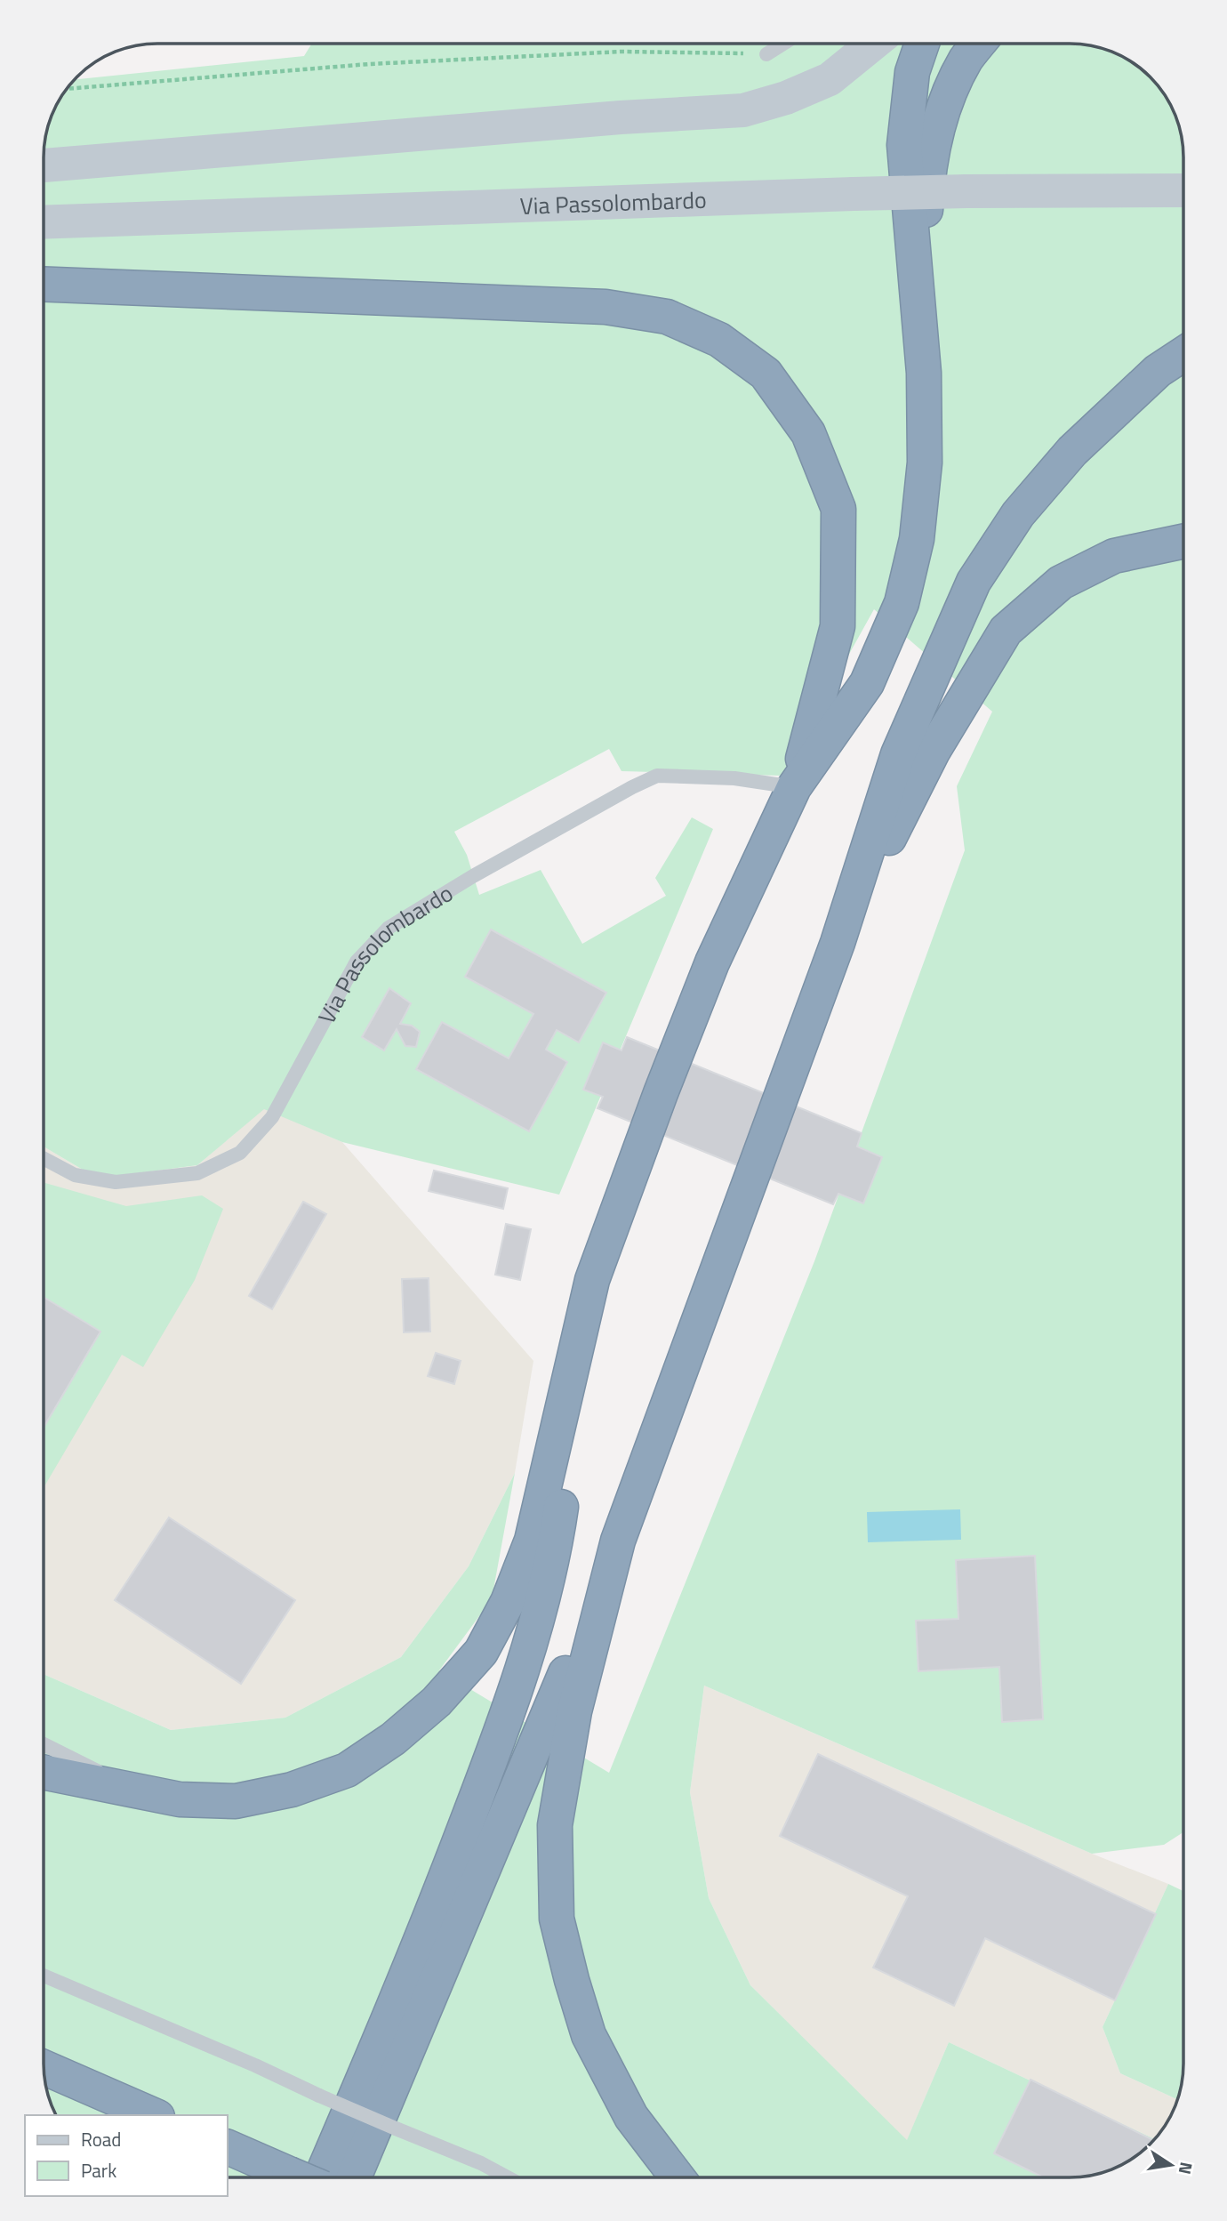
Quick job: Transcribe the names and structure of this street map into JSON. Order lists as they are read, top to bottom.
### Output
{
  "streets": {
    "main road": ["Via Passolombardo"]
  },
  "legend": ["Road", "Park"],
  "north": "right"
}
